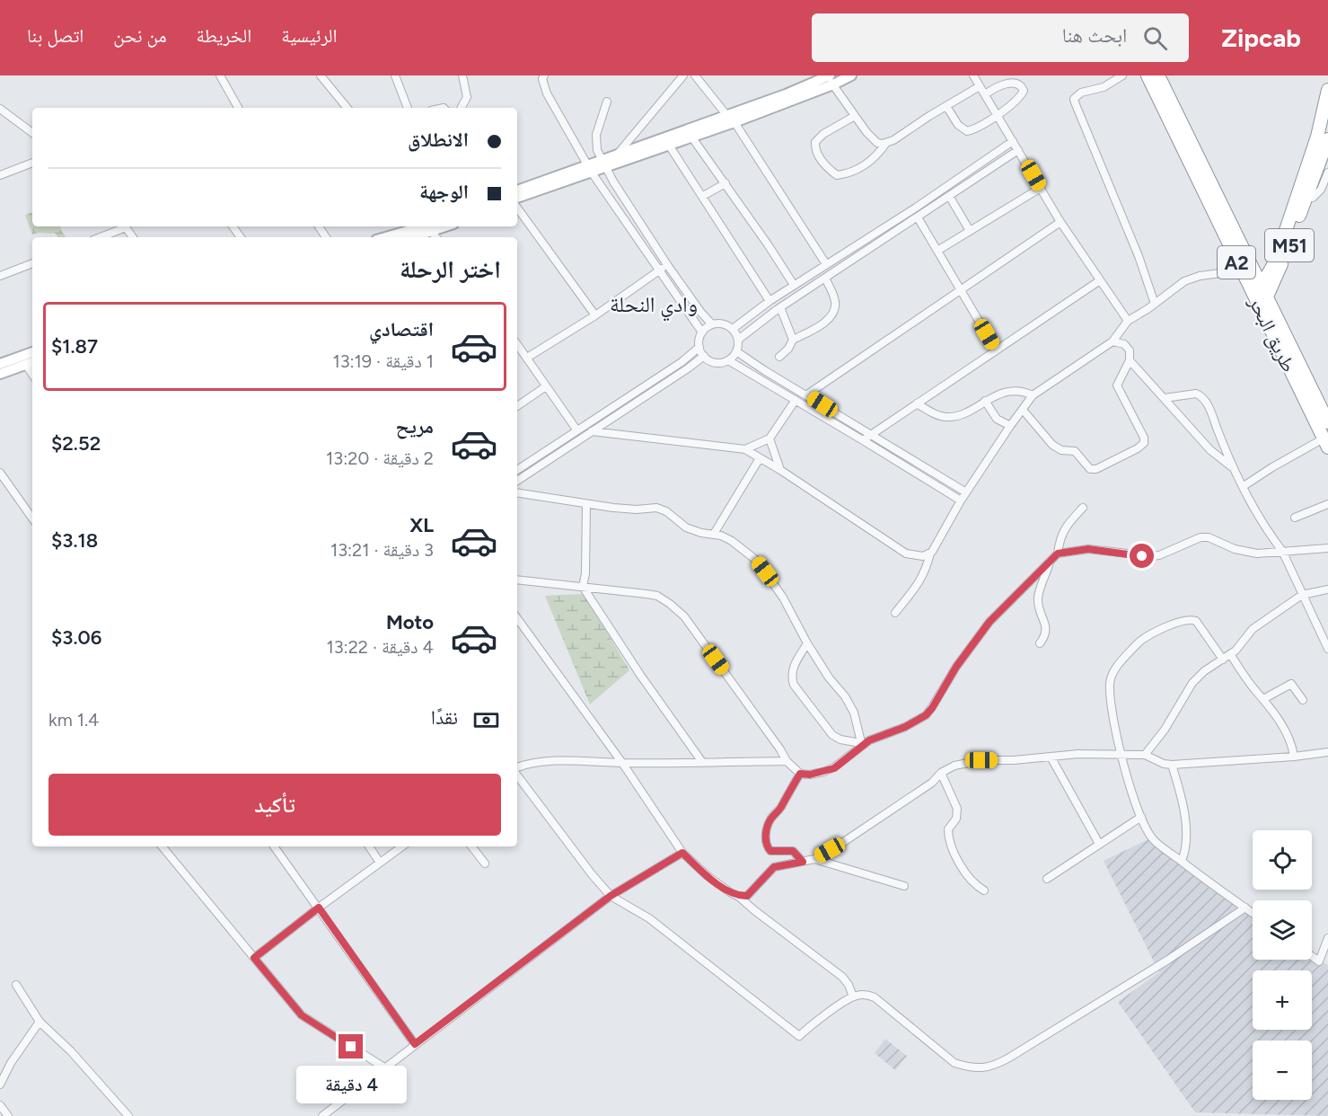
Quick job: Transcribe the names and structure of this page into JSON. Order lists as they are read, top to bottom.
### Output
{
  "streets": {
    "highway": ["M51", "A2", "طريق البحر"]
  },
  "crossings": [
    ["M51", "طريق البحر"]
  ],
  "districts": ["وادي النحلة"],
  "page": {
    "header": "Zipcab",
    "search": "ابحث هنا",
    "nav": [
      "الرئيسية",
      "الخريطة",
      "من نحن",
      "اتصل بنا"
    ],
    "banner": ["الانطلاق", "الوجهة"],
    "heading": "اختر الرحلة",
    "list": [
      {
        "name": "اقتصادي",
        "note": "1 دقيقة · 13:19",
        "value": "$1.87"
      },
      {
        "name": "مريح",
        "note": "2 دقيقة · 13:20",
        "value": "$2.52"
      },
      {
        "name": "XL",
        "note": "3 دقيقة · 13:21",
        "value": "$3.18"
      },
      {
        "name": "Moto",
        "note": "4 دقيقة · 13:22",
        "value": "$3.06"
      }
    ],
    "pay": ["نقدًا", "1.4 km"],
    "buttons": "تأكيد",
    "map_buttons": ["+", "−"],
    "bubble": "4 دقيقة"
  }
}
